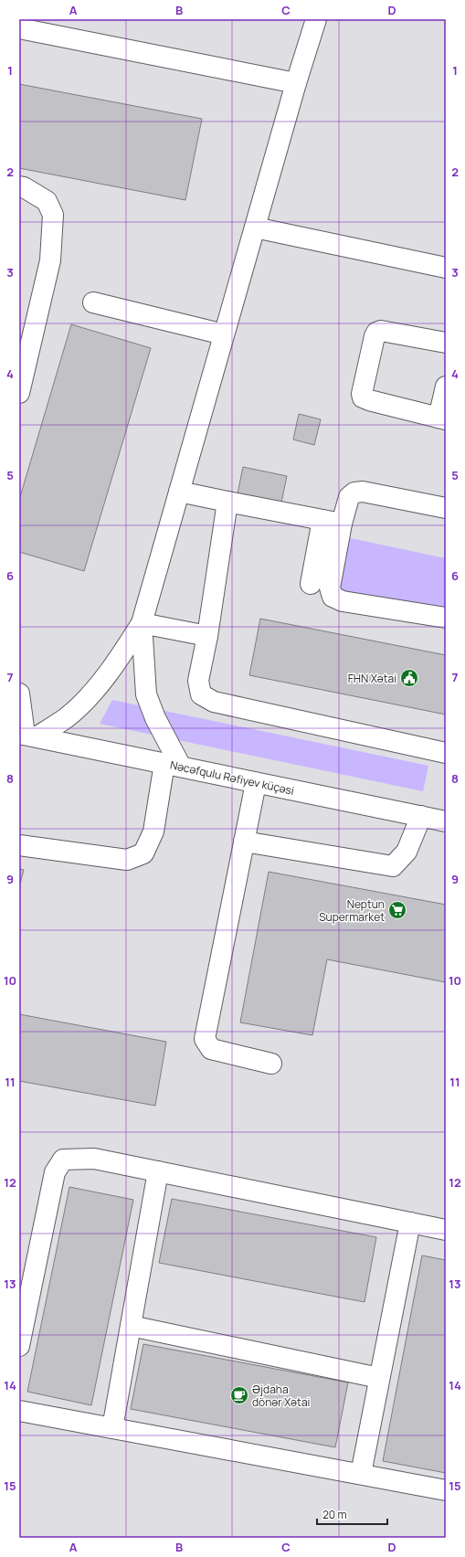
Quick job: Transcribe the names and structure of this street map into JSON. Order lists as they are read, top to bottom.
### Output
{
  "streets": {
    "street": ["Nəcəfqulu Rəfiyev küçəsi"]
  },
  "places": {
    "public building": ["FHN Xətai"],
    "supermarket": ["Neptun Supermarket"],
    "cafe": ["Əjdaha dönər Xətai"]
  },
  "scale_bar": "20 m",
  "grid": {
    "columns": [
      "A",
      "B",
      "C",
      "D"
    ],
    "rows": [
      "1",
      "2",
      "3",
      "4",
      "5",
      "6",
      "7",
      "8",
      "9",
      "10",
      "11",
      "12",
      "13",
      "14",
      "15"
    ]
  }
}
